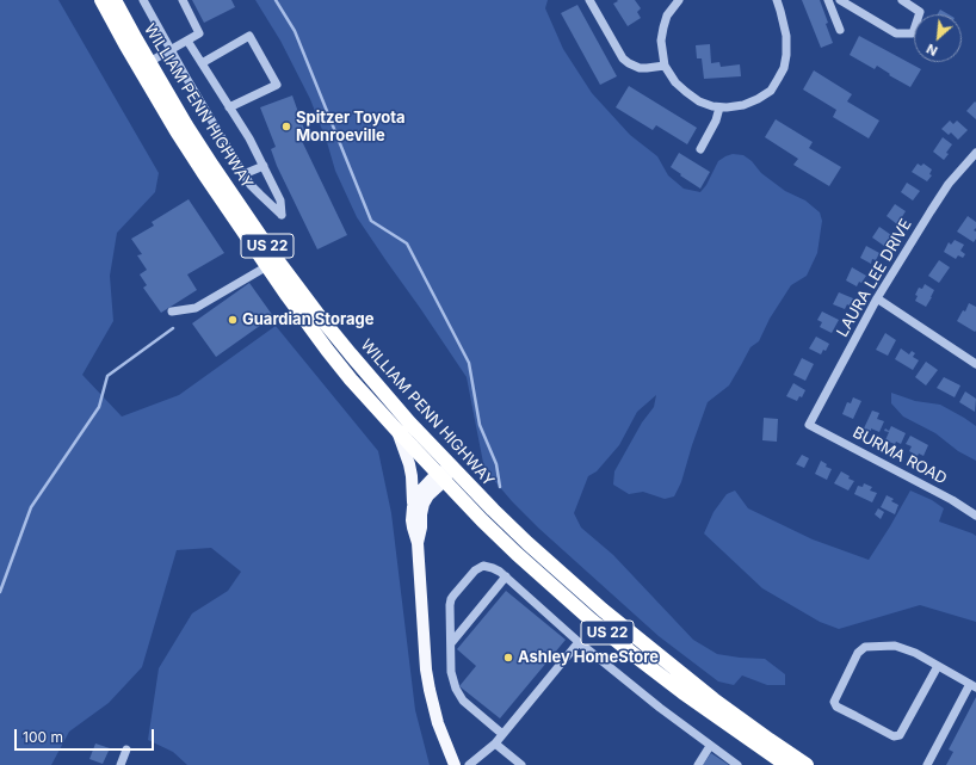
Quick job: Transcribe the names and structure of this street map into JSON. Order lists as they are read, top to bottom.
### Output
{
  "streets": {
    "highway": ["WILLIAM PENN HIGHWAY", "US 22"],
    "street": ["LAURA LEE DRIVE", "BURMA ROAD"]
  },
  "crossings": [
    ["LAURA LEE DRIVE", "BURMA ROAD"]
  ],
  "places": ["Spitzer Toyota Monroeville", "Guardian Storage", "Ashley HomeStore"],
  "scale_bar": "100 m",
  "north": "bottom left"
}
